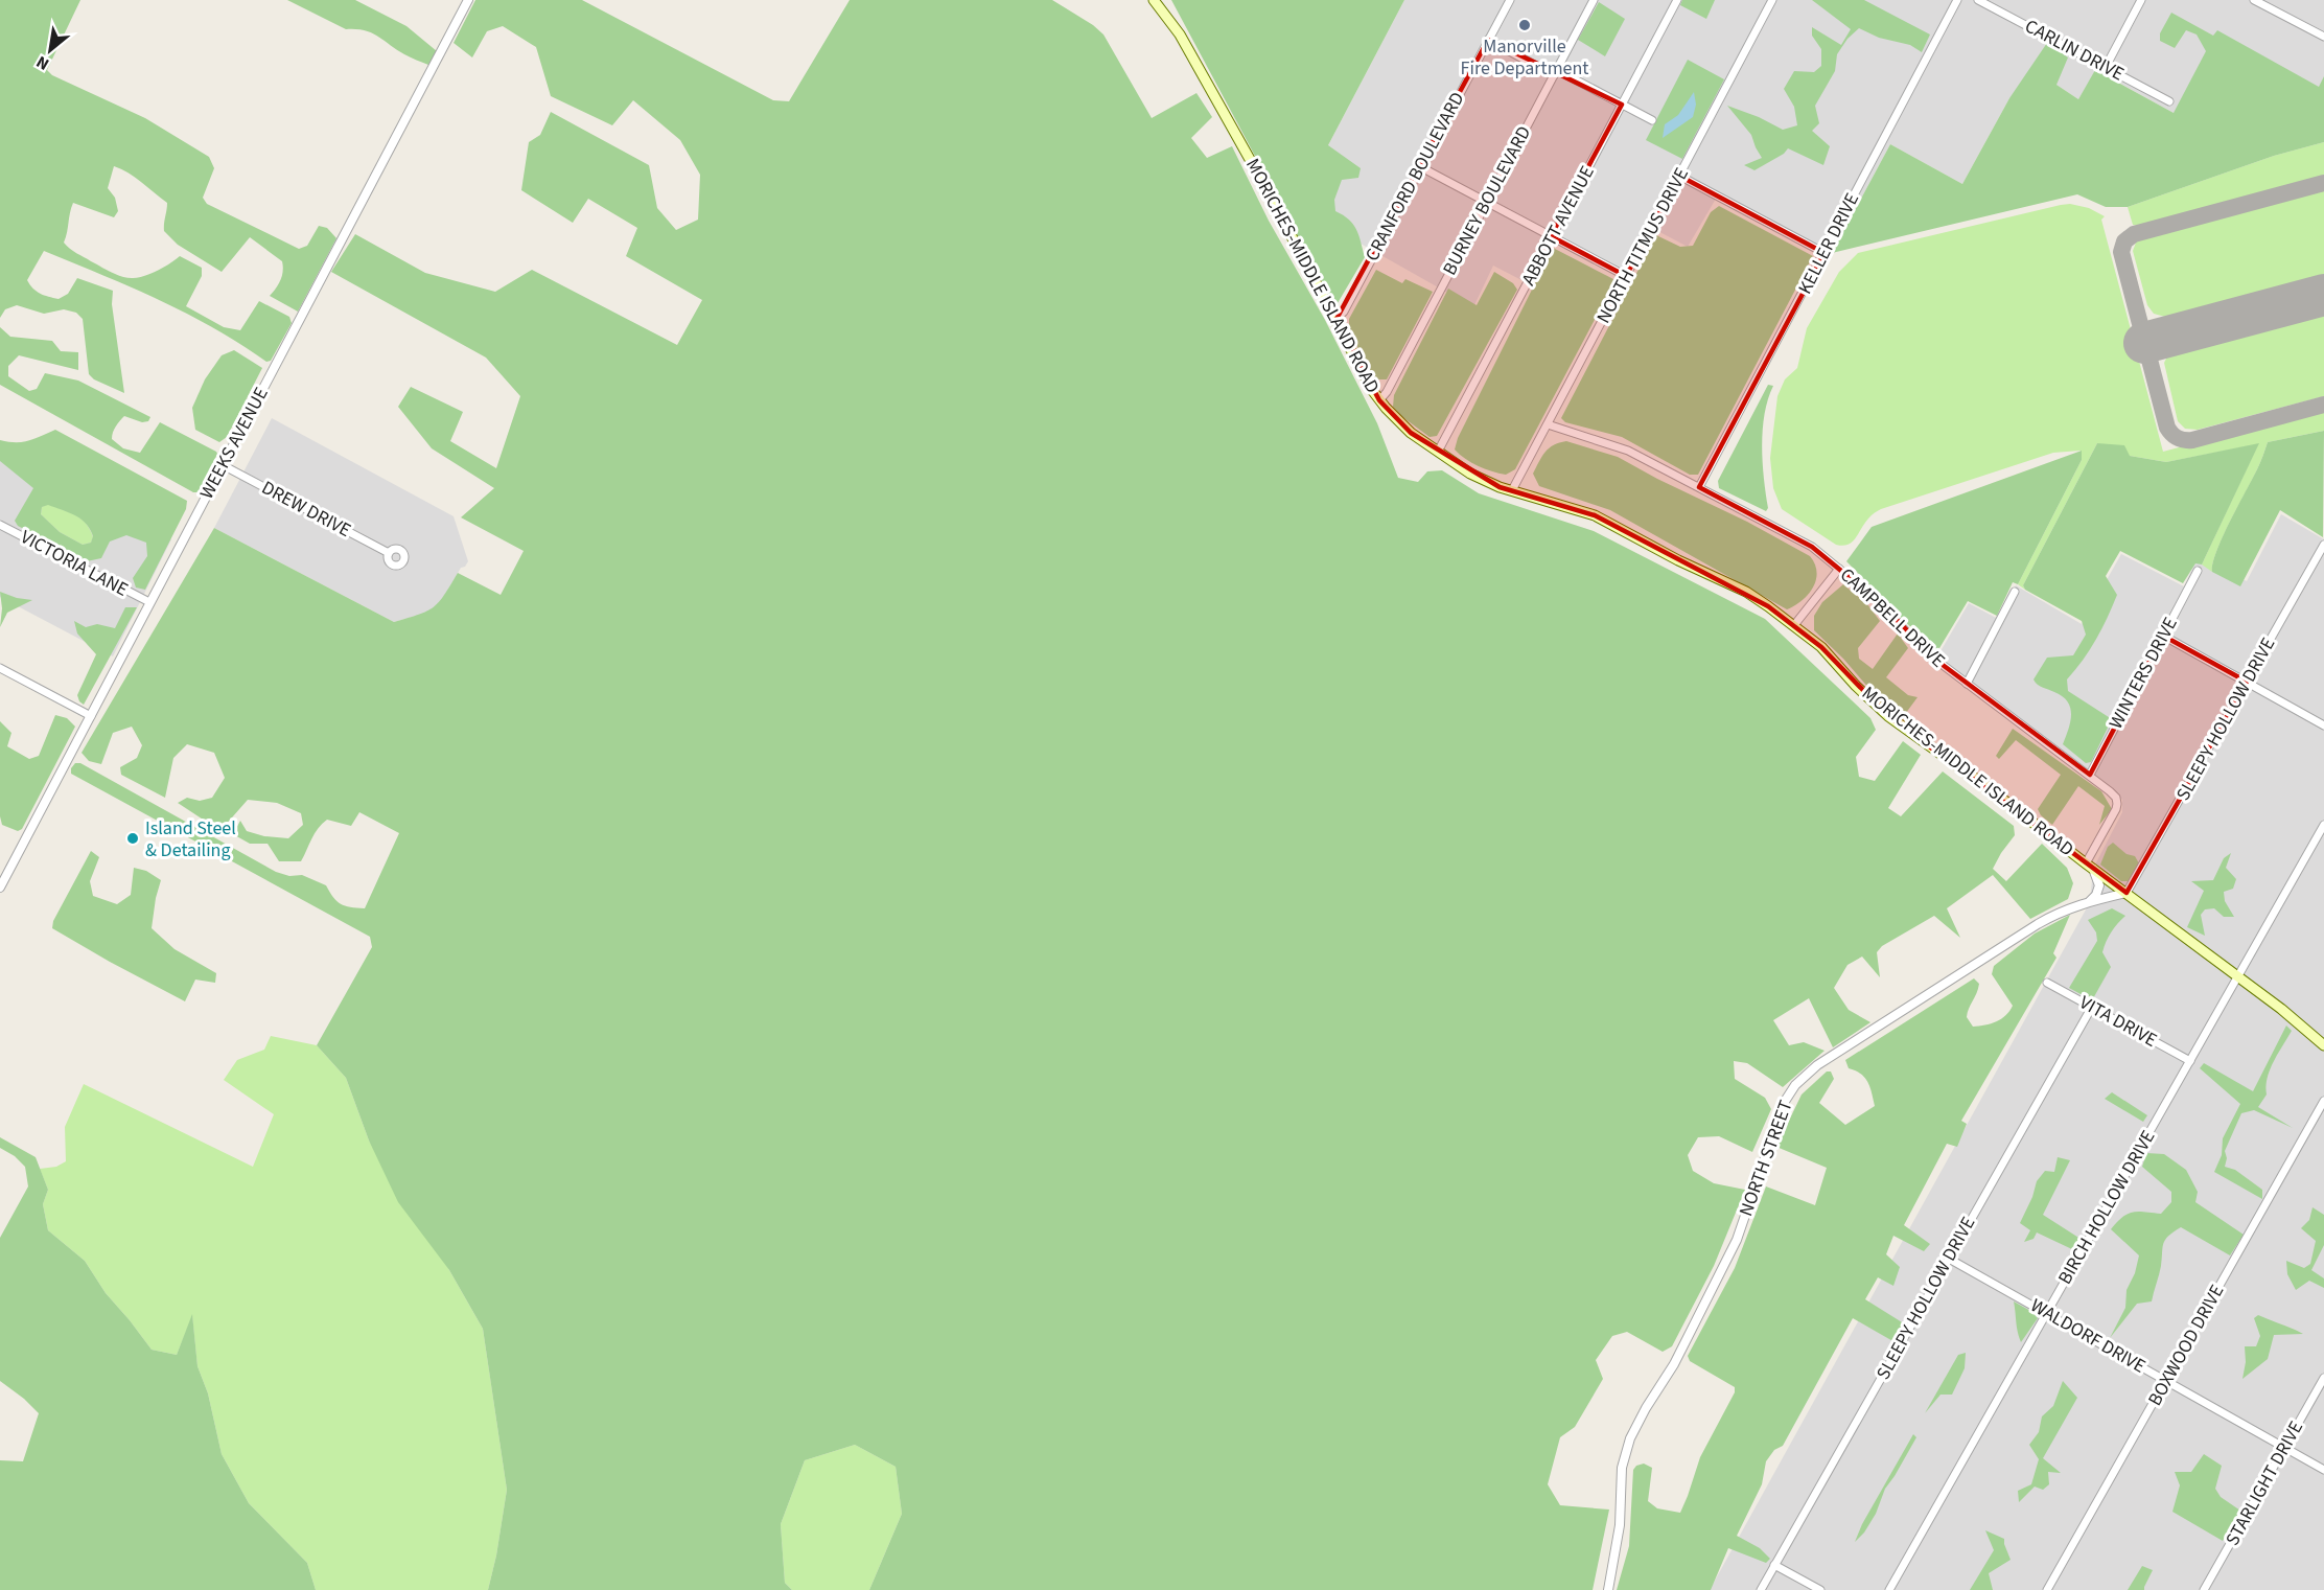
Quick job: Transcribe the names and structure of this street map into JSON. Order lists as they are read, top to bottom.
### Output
{
  "streets": {
    "main road": ["MORICHES-MIDDLE ISLAND ROAD"],
    "street": [
      "CARLIN DRIVE",
      "CRANFORD BOULEVARD",
      "BURNEY BOULEVARD",
      "ABBOTT AVENUE",
      "KELLER DRIVE",
      "NORTH TITMUS DRIVE",
      "WEEKS AVENUE",
      "DREW DRIVE",
      "VICTORIA LANE",
      "CAMPBELL DRIVE",
      "WINTERS DRIVE",
      "SLEEPY HOLLOW DRIVE",
      "VITA DRIVE",
      "NORTH STREET",
      "BIRCH HOLLOW DRIVE",
      "WALDORF DRIVE",
      "BOXWOOD DRIVE",
      "STARLIGHT DRIVE"
    ]
  },
  "crossings": [
    ["CRANFORD BOULEVARD", "MORICHES-MIDDLE ISLAND ROAD"],
    ["BURNEY BOULEVARD", "MORICHES-MIDDLE ISLAND ROAD"],
    ["ABBOTT AVENUE", "MORICHES-MIDDLE ISLAND ROAD"],
    ["KELLER DRIVE", "CAMPBELL DRIVE"],
    ["NORTH TITMUS DRIVE", "MORICHES-MIDDLE ISLAND ROAD"],
    ["NORTH TITMUS DRIVE", "CAMPBELL DRIVE"],
    ["MORICHES-MIDDLE ISLAND ROAD", "CAMPBELL DRIVE"],
    ["MORICHES-MIDDLE ISLAND ROAD", "SLEEPY HOLLOW DRIVE"],
    ["MORICHES-MIDDLE ISLAND ROAD", "NORTH STREET"],
    ["MORICHES-MIDDLE ISLAND ROAD", "BIRCH HOLLOW DRIVE"],
    ["WEEKS AVENUE", "DREW DRIVE"],
    ["WEEKS AVENUE", "VICTORIA LANE"],
    ["CAMPBELL DRIVE", "WINTERS DRIVE"],
    ["SLEEPY HOLLOW DRIVE", "VITA DRIVE"],
    ["SLEEPY HOLLOW DRIVE", "NORTH STREET"],
    ["SLEEPY HOLLOW DRIVE", "WALDORF DRIVE"],
    ["VITA DRIVE", "BIRCH HOLLOW DRIVE"],
    ["BIRCH HOLLOW DRIVE", "WALDORF DRIVE"],
    ["WALDORF DRIVE", "BOXWOOD DRIVE"],
    ["WALDORF DRIVE", "STARLIGHT DRIVE"]
  ],
  "places": ["Manorville Fire Department", "Island Steel & Detailing"],
  "north": "bottom left"
}
